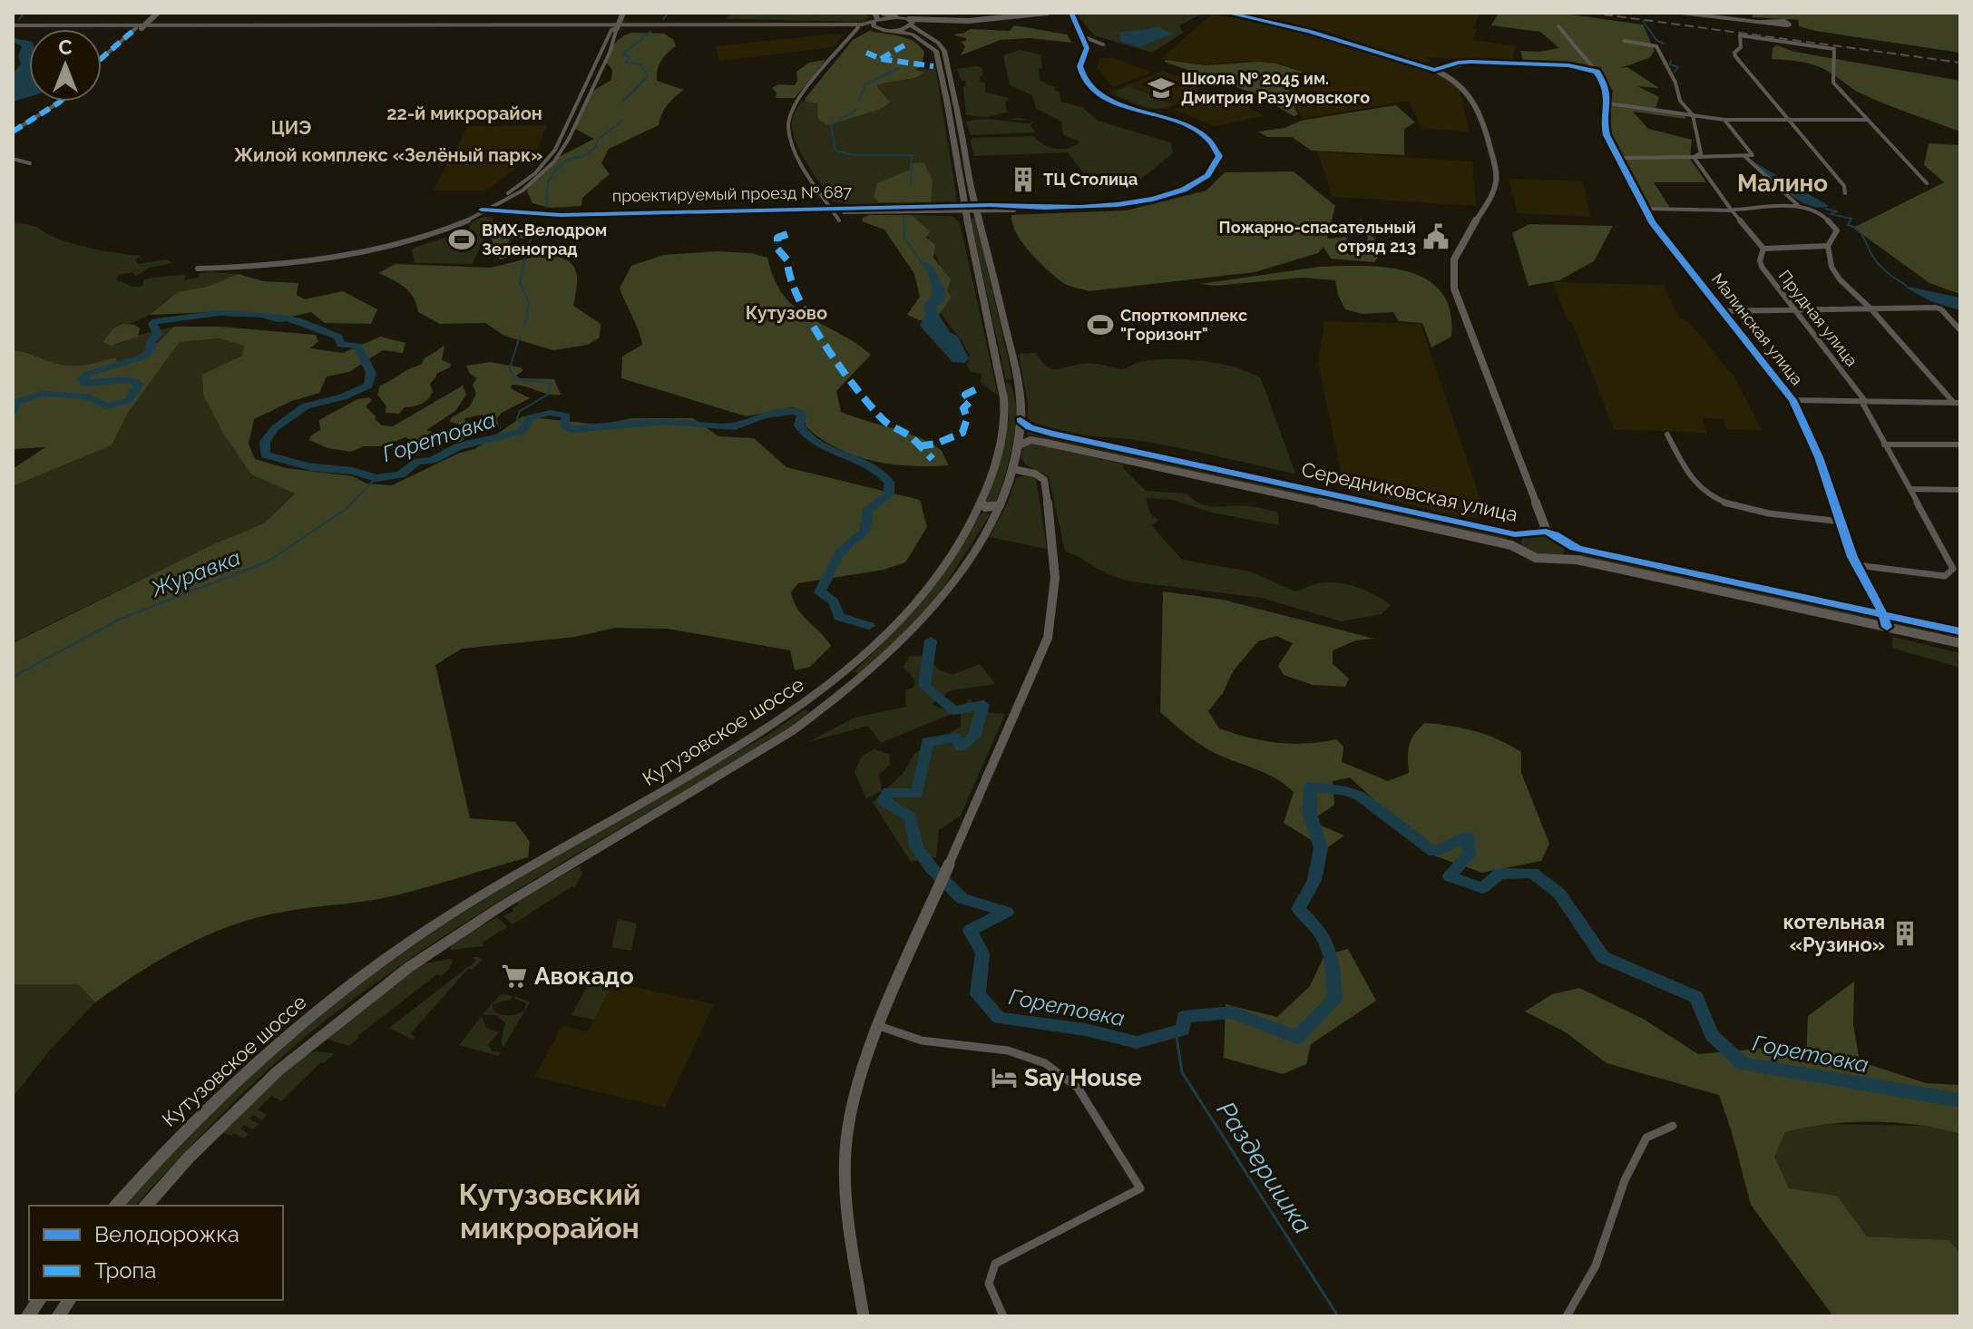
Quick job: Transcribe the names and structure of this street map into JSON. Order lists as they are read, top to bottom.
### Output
{
  "streets": {
    "main road": ["Кутузовское шоссе"],
    "street": [
      "проектируемый проезд № 687",
      "Прудная улица",
      "Малинская улица",
      "Середниковская улица"
    ]
  },
  "crossings": [
    ["проектируемый проезд № 687", "Кутузовское шоссе"],
    ["Прудная улица", "Малинская улица"],
    ["Малинская улица", "Середниковская улица"],
    ["Середниковская улица", "Кутузовское шоссе"]
  ],
  "districts": [
    "22-й микрорайон",
    "ЦИЭ",
    "Жилой комплекс «Зелёный парк»",
    "Малино",
    "Кутузово",
    "Кутузовский микрорайон"
  ],
  "water": ["Горетовка", "Журавка", "Раздеришка"],
  "places": {
    "school or university": ["Школа № 2045 им. Дмитрия Разумовского"],
    "building": ["ТЦ Столица", "котельная «Рузино»"],
    "public building": ["Пожарно-спасательный отряд 213"],
    "sports": ["BMX-Велодром Зеленоград", "Спорткомплекс \"Горизонт\""],
    "supermarket": ["Авокадо"],
    "hotel": ["Say House"]
  },
  "legend": ["Велодорожка", "Тропа"],
  "north": "top"
}
